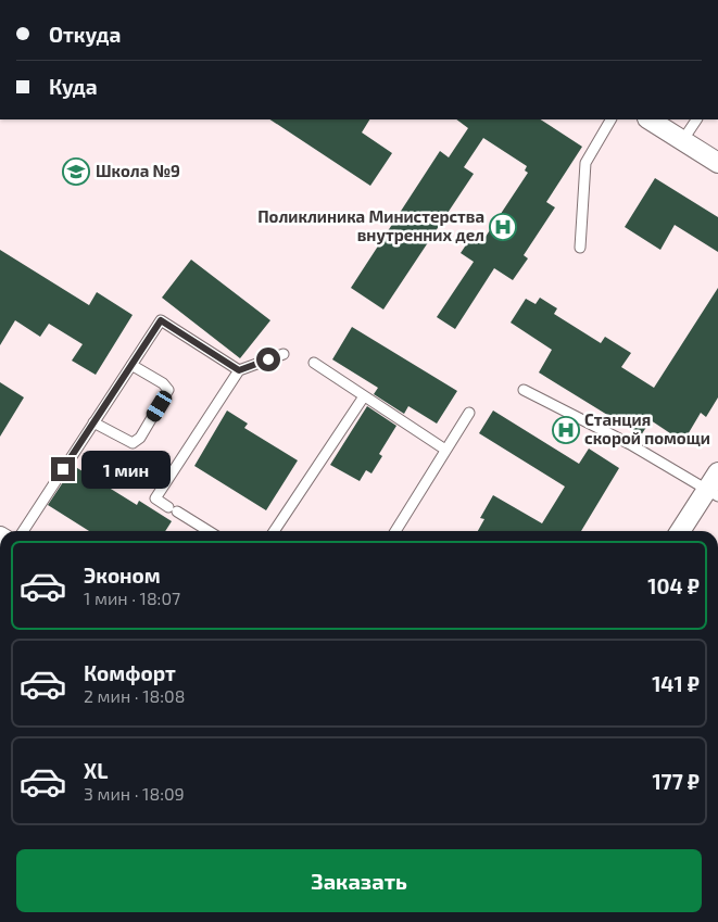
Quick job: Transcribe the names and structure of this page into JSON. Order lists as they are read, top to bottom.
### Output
{
  "places": {
    "school or university": ["Школа №9"],
    "hospital": ["Поликлиника Министерства внутренних дел", "Станция скорой помощи"]
  },
  "page": {
    "banner": ["Откуда", "Куда"],
    "bubble": "1 мин",
    "list": [
      {
        "name": "Эконом",
        "note": "1 мин · 18:07",
        "value": "104 ₽"
      },
      {
        "name": "Комфорт",
        "note": "2 мин · 18:08",
        "value": "141 ₽"
      },
      {
        "name": "XL",
        "note": "3 мин · 18:09",
        "value": "177 ₽"
      }
    ],
    "buttons": "Заказать"
  }
}
